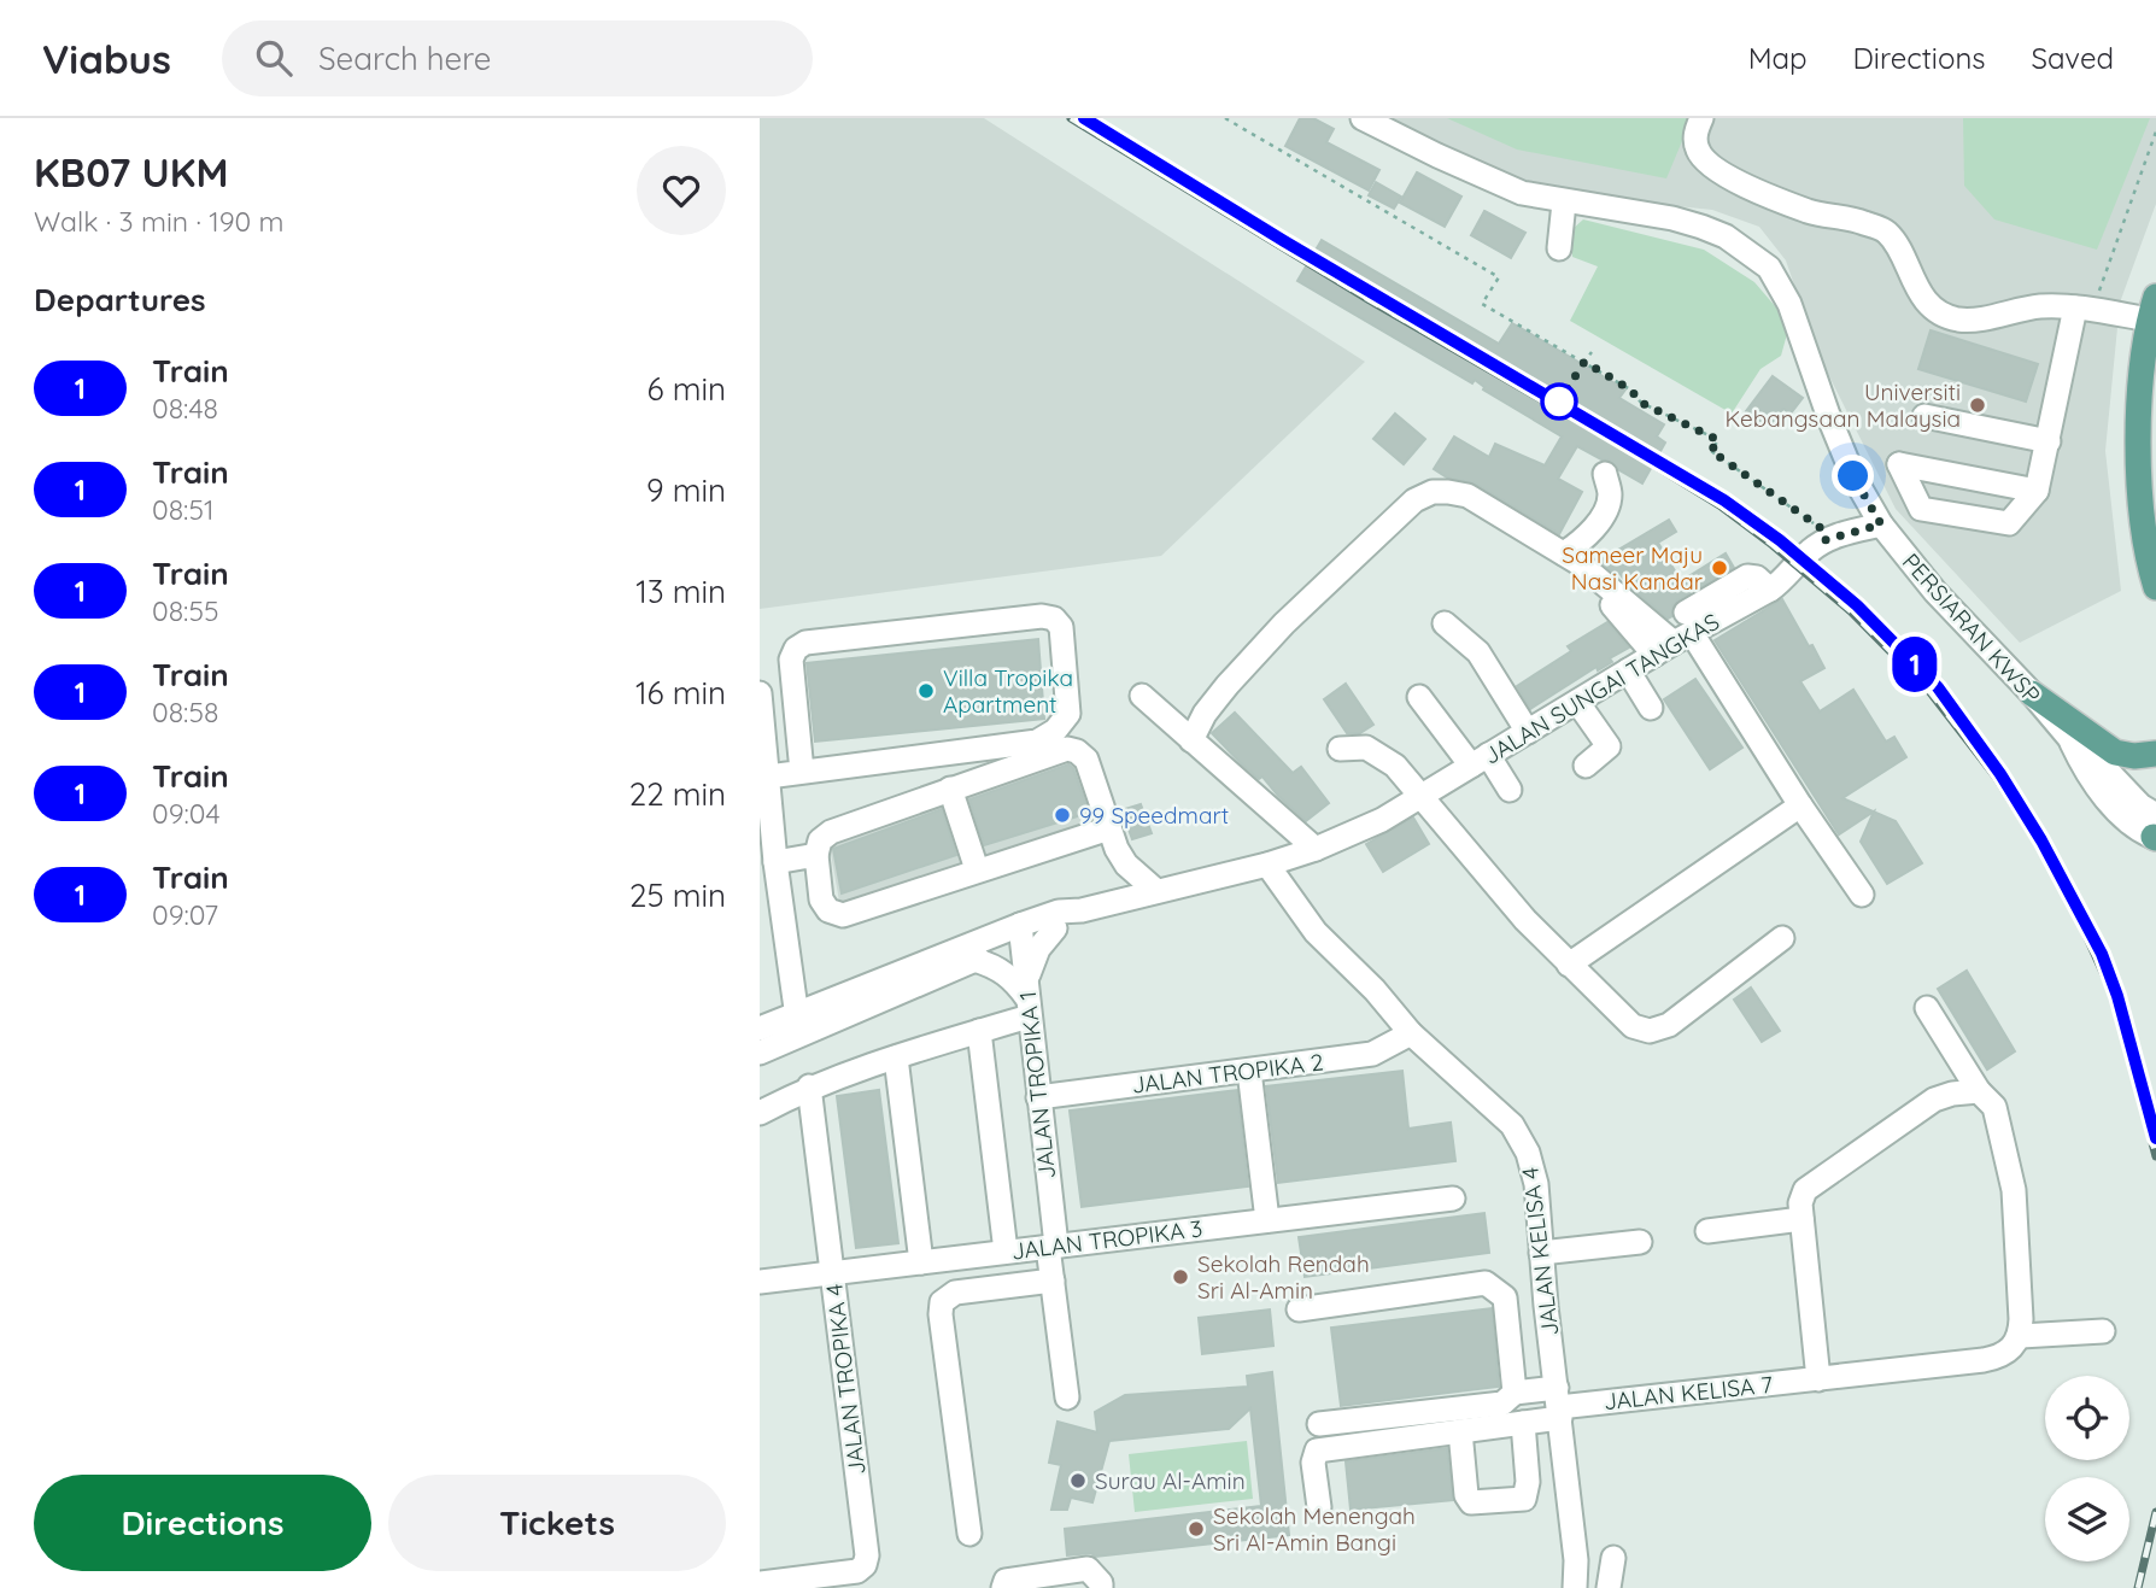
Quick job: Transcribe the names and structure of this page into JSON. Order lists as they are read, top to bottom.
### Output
{
  "streets": {
    "street": [
      "PERSIARAN KWSP",
      "JALAN SUNGAI TANGKAS",
      "JALAN TROPIKA 2",
      "JALAN TROPIKA 1",
      "JALAN TROPIKA 3",
      "JALAN KELISA 4",
      "JALAN TROPIKA 4",
      "JALAN KELISA 7"
    ]
  },
  "crossings": [
    ["PERSIARAN KWSP", "JALAN SUNGAI TANGKAS"],
    ["JALAN SUNGAI TANGKAS", "JALAN KELISA 4"],
    ["JALAN TROPIKA 2", "JALAN TROPIKA 1"],
    ["JALAN TROPIKA 2", "JALAN KELISA 4"],
    ["JALAN TROPIKA 1", "JALAN TROPIKA 3"],
    ["JALAN TROPIKA 3", "JALAN TROPIKA 4"],
    ["JALAN KELISA 4", "JALAN KELISA 7"]
  ],
  "places": [
    "Universiti Kebangsaan Malaysia",
    "Sameer Maju Nasi Kandar",
    "Villa Tropika Apartment",
    "99 Speedmart",
    "Sekolah Rendah Sri Al-Amin",
    "Surau Al-Amin",
    "Sekolah Menengah Sri Al-Amin Bangi"
  ],
  "page": {
    "header": "Viabus",
    "search": "Search here",
    "nav": ["Map", "Directions", "Saved"],
    "heading": [
      ["KB07 UKM", "Walk · 3 min · 190 m"],
      "Departures"
    ],
    "on_map": "1",
    "list": [
      {
        "mark": "1",
        "name": "Train",
        "note": "08:48",
        "value": "6 min"
      },
      {
        "mark": "1",
        "name": "Train",
        "note": "08:51",
        "value": "9 min"
      },
      {
        "mark": "1",
        "name": "Train",
        "note": "08:55",
        "value": "13 min"
      },
      {
        "mark": "1",
        "name": "Train",
        "note": "08:58",
        "value": "16 min"
      },
      {
        "mark": "1",
        "name": "Train",
        "note": "09:04",
        "value": "22 min"
      },
      {
        "mark": "1",
        "name": "Train",
        "note": "09:07",
        "value": "25 min"
      }
    ],
    "buttons": ["Directions", "Tickets"]
  }
}
